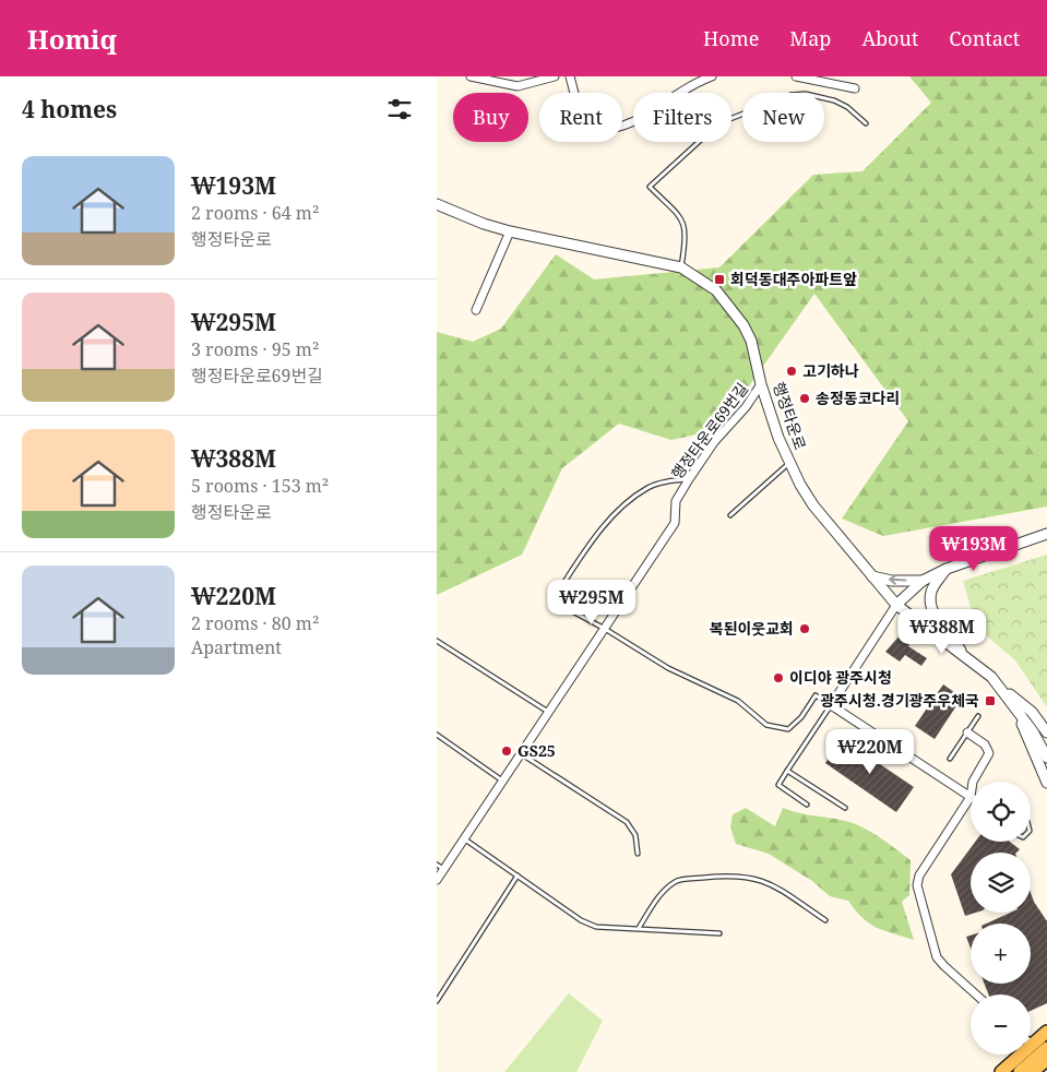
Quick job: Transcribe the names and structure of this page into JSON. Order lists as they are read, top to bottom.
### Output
{
  "streets": {
    "street": ["행정타운로", "행정타운로69번길"]
  },
  "crossings": [
    ["행정타운로", "행정타운로69번길"]
  ],
  "places": {
    "transit": ["회덕동대주아파트앞", "광주시청.경기광주우체국"],
    "other": [
      "고기하나",
      "송정동코다리",
      "복된이웃교회",
      "이디야 광주시청",
      "GS25"
    ]
  },
  "page": {
    "header": "Homiq",
    "nav": [
      "Home",
      "Map",
      "About",
      "Contact"
    ],
    "heading": "4 homes",
    "chip": [
      "Buy",
      "Rent",
      "Filters",
      "New"
    ],
    "list": [
      {
        "name": "₩193M",
        "note": "2 rooms · 64 m² · 행정타운로"
      },
      {
        "name": "₩295M",
        "note": "3 rooms · 95 m² · 행정타운로69번길"
      },
      {
        "name": "₩388M",
        "note": "5 rooms · 153 m² · 행정타운로"
      },
      {
        "name": "₩220M",
        "note": "2 rooms · 80 m² · Apartment"
      }
    ],
    "price": [
      "₩193M",
      "₩295M",
      "₩388M",
      "₩220M"
    ],
    "map_buttons": ["+", "−"]
  }
}
